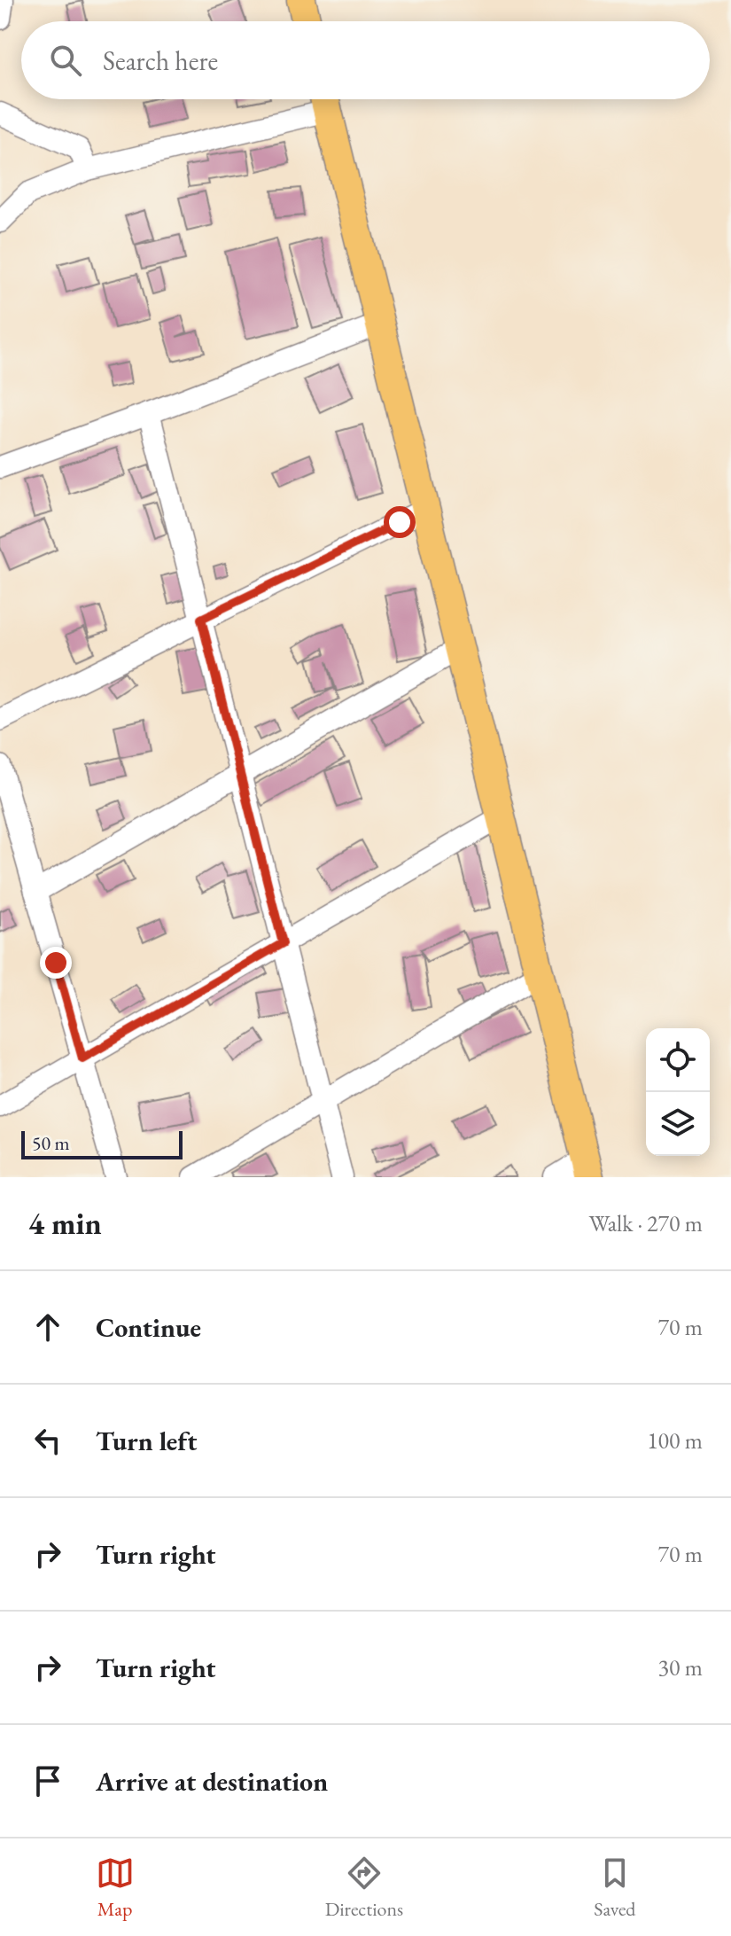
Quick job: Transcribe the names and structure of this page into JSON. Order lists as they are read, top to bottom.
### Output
{
  "scale_bar": "50 m",
  "page": {
    "search": "Search here",
    "scale": "50 m",
    "heading": ["4 min", "Walk · 270 m"],
    "list": [
      ["Continue", "70 m"],
      ["Turn left", "100 m"],
      ["Turn right", "70 m"],
      ["Turn right", "30 m"],
      "Arrive at destination"
    ],
    "nav": ["Map", "Directions", "Saved"]
  }
}
